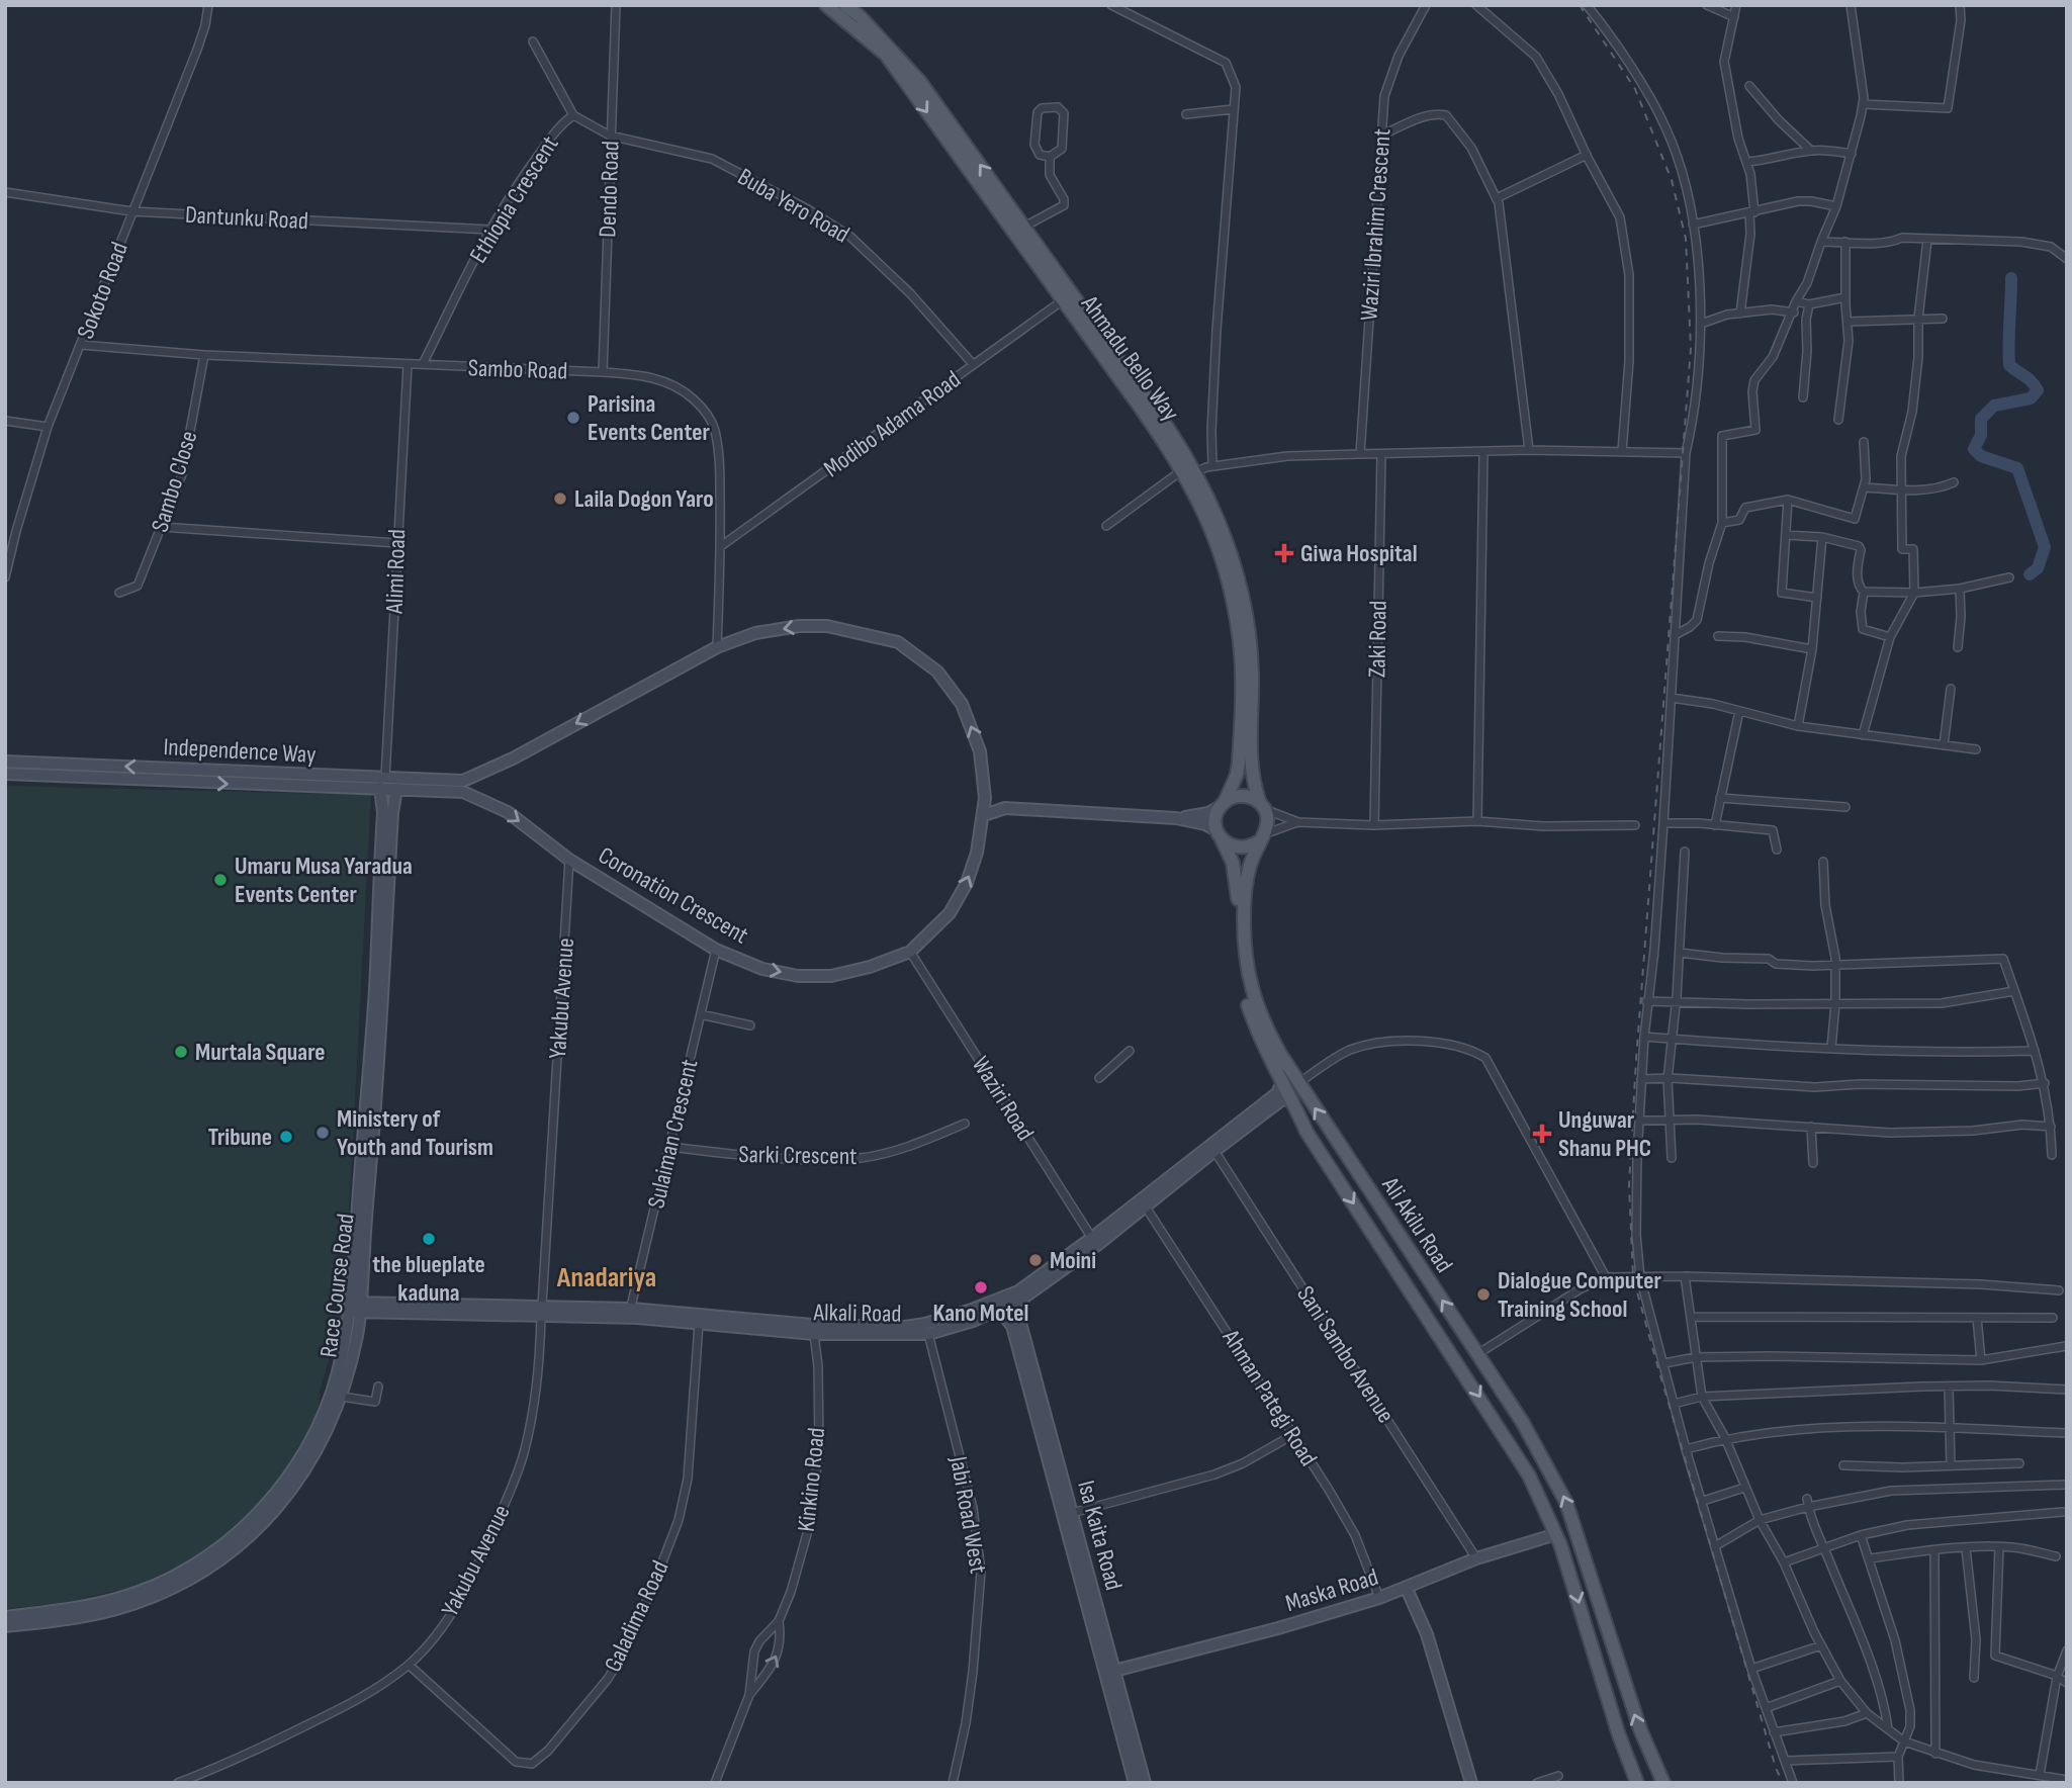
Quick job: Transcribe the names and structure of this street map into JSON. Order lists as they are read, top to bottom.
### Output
{
  "streets": {
    "main road": [
      "Ahmadu Bello Way",
      "Independence Way",
      "Coronation Crescent",
      "Ali Akilu Road",
      "Race Course Road",
      "Alkali Road",
      "Isa Kaita Road",
      "Maska Road"
    ],
    "street": [
      "Dendo Road",
      "Ethiopia Crescent",
      "Buba Yero Road",
      "Dantunku Road",
      "Waziri Ibrahim Crescent",
      "Sokoto Road",
      "Sambo Road",
      "Modibo Adama Road",
      "Sambo Close",
      "Alimi Road",
      "Zaki Road",
      "Yakubu Avenue",
      "Waziri Road",
      "Sulaiman Crescent",
      "Sarki Crescent",
      "Sani Sambo Avenue",
      "Ahman Pategi Road",
      "Kinkino Road",
      "Jabi Road West",
      "Galadima Road"
    ]
  },
  "crossings": [
    ["Dendo Road", "Ethiopia Crescent"],
    ["Dendo Road", "Buba Yero Road"],
    ["Dendo Road", "Sambo Road"],
    ["Ethiopia Crescent", "Buba Yero Road"],
    ["Ethiopia Crescent", "Dantunku Road"],
    ["Ethiopia Crescent", "Sambo Road"],
    ["Buba Yero Road", "Modibo Adama Road"],
    ["Dantunku Road", "Sokoto Road"],
    ["Sokoto Road", "Sambo Road"],
    ["Ahmadu Bello Way", "Modibo Adama Road"],
    ["Ahmadu Bello Way", "Ali Akilu Road"],
    ["Sambo Road", "Modibo Adama Road"],
    ["Sambo Road", "Sambo Close"],
    ["Sambo Road", "Alimi Road"],
    ["Sambo Road", "Coronation Crescent"],
    ["Alimi Road", "Independence Way"],
    ["Alimi Road", "Race Course Road"],
    ["Independence Way", "Coronation Crescent"],
    ["Independence Way", "Race Course Road"],
    ["Coronation Crescent", "Yakubu Avenue"],
    ["Coronation Crescent", "Waziri Road"],
    ["Coronation Crescent", "Sulaiman Crescent"],
    ["Yakubu Avenue", "Alkali Road"],
    ["Yakubu Avenue", "Galadima Road"],
    ["Waziri Road", "Alkali Road"],
    ["Sulaiman Crescent", "Sarki Crescent"],
    ["Sulaiman Crescent", "Alkali Road"],
    ["Ali Akilu Road", "Alkali Road"],
    ["Ali Akilu Road", "Maska Road"],
    ["Race Course Road", "Alkali Road"],
    ["Alkali Road", "Sani Sambo Avenue"],
    ["Alkali Road", "Ahman Pategi Road"],
    ["Alkali Road", "Kinkino Road"],
    ["Alkali Road", "Jabi Road West"],
    ["Alkali Road", "Isa Kaita Road"],
    ["Alkali Road", "Galadima Road"],
    ["Sani Sambo Avenue", "Maska Road"],
    ["Ahman Pategi Road", "Maska Road"],
    ["Isa Kaita Road", "Maska Road"]
  ],
  "districts": ["Anadariya"],
  "places": {
    "other": [
      "Parisina Events Center",
      "Laila Dogon Yaro",
      "Umaru Musa Yaradua Events Center",
      "Murtala Square",
      "Ministery of Youth and Tourism",
      "Tribune",
      "the blueplate kaduna",
      "Moini",
      "Kano Motel",
      "Dialogue Computer Training School"
    ],
    "health": ["Giwa Hospital", "Unguwar Shanu PHC"]
  }
}
